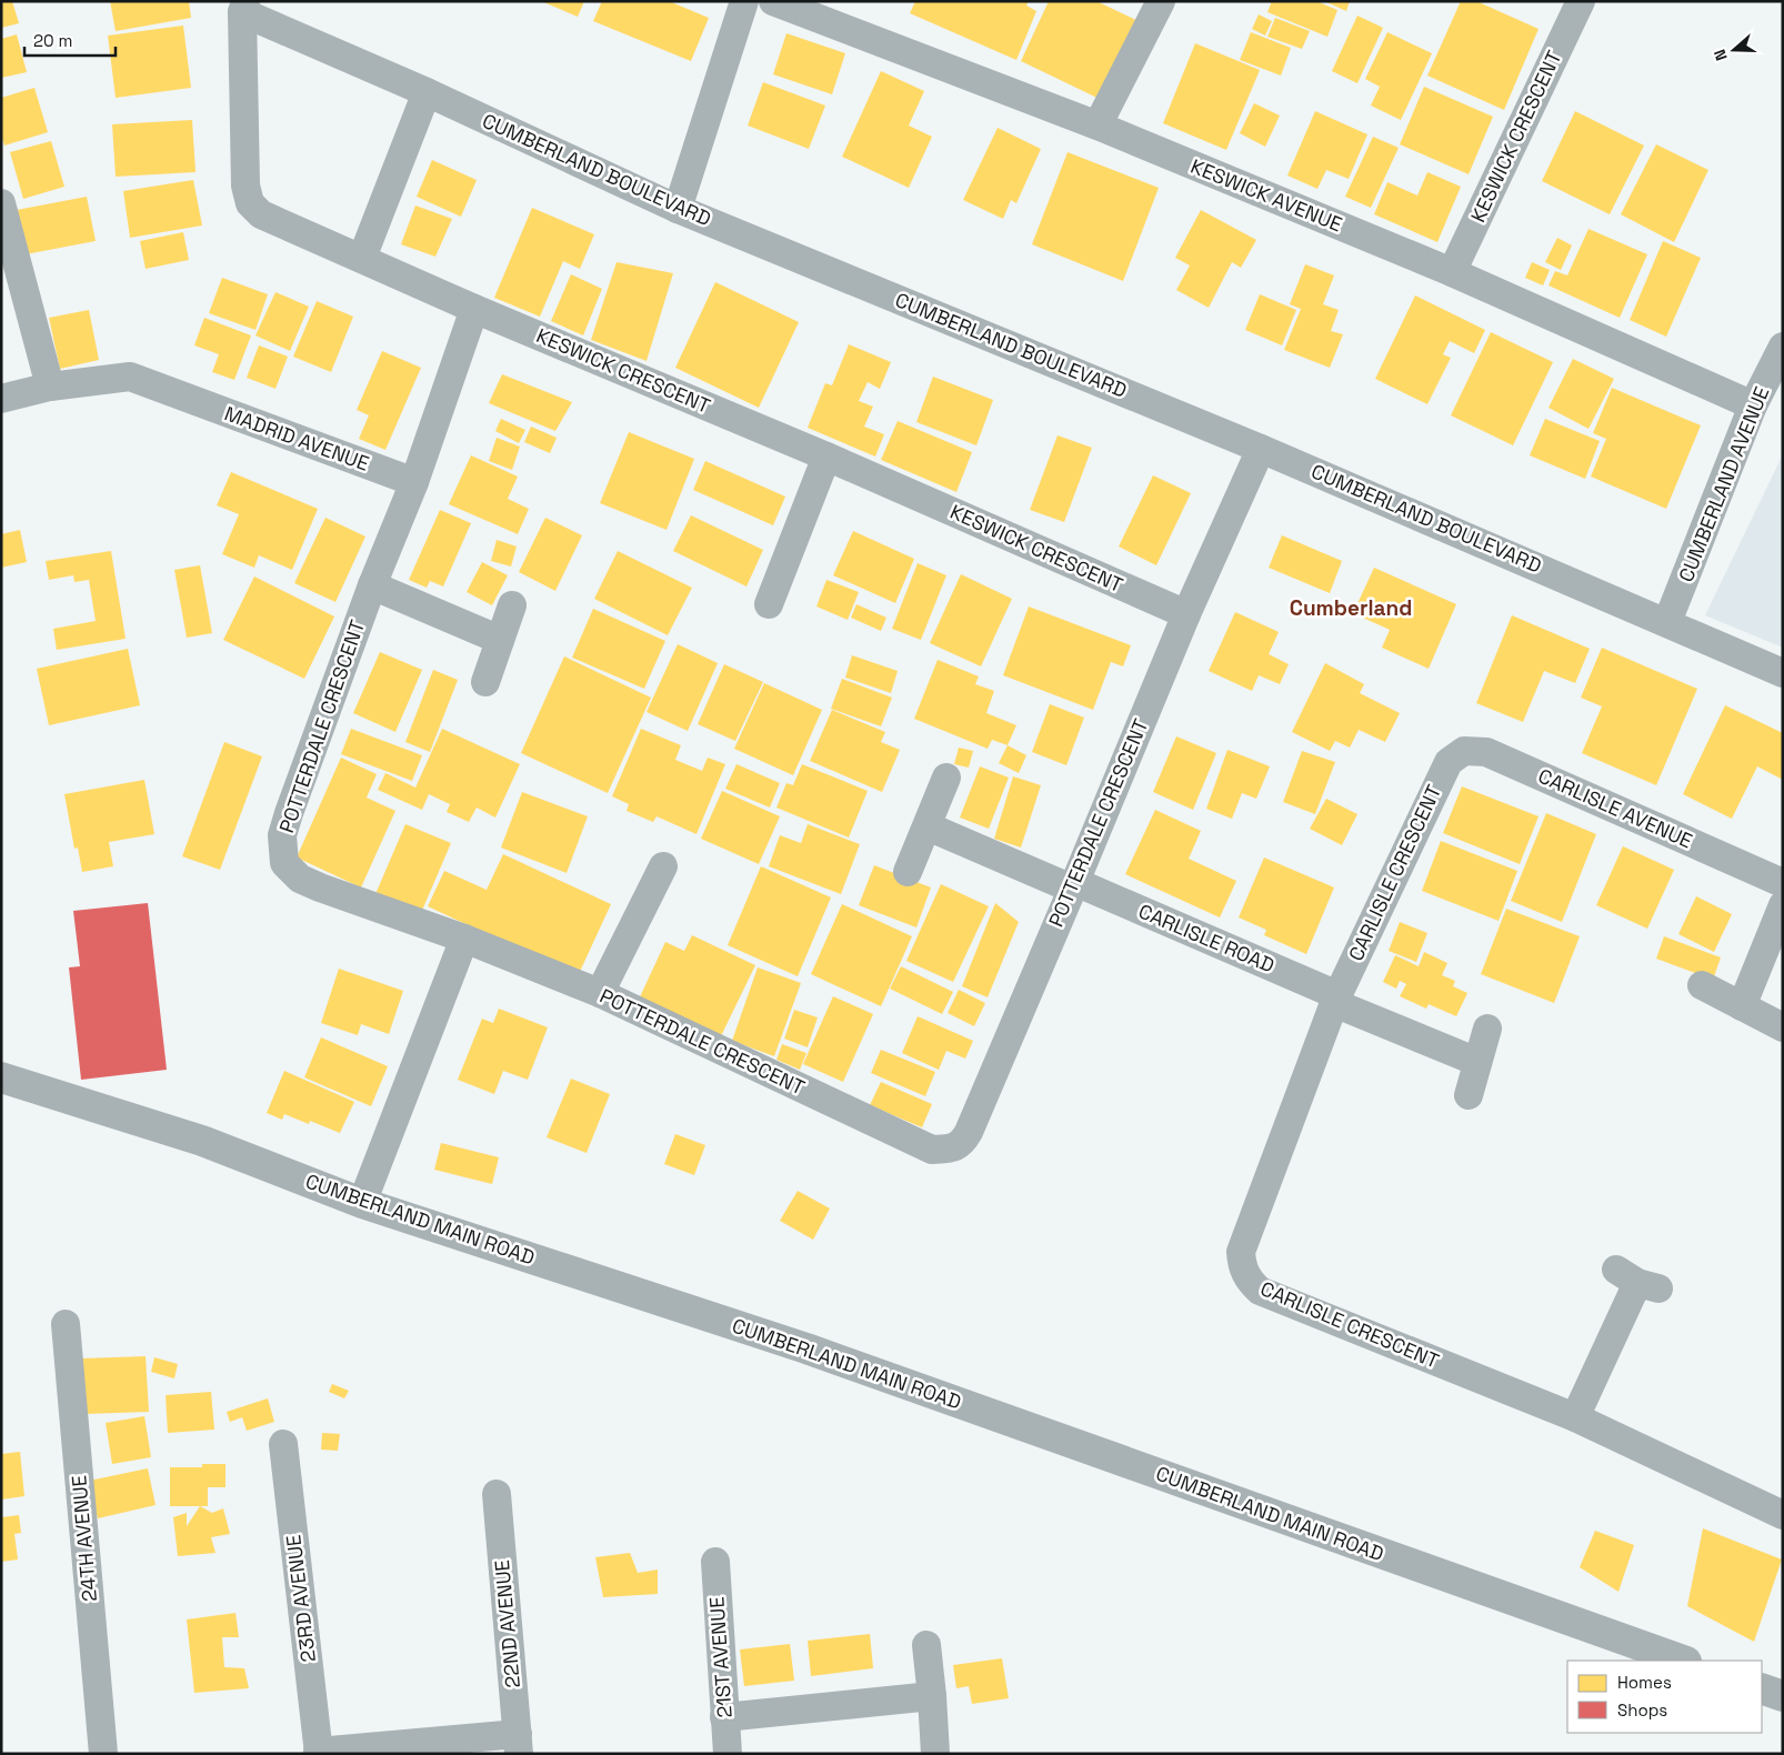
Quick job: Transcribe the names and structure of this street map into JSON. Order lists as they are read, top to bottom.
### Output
{
  "streets": {
    "street": [
      "KESWICK CRESCENT",
      "CUMBERLAND BOULEVARD",
      "KESWICK AVENUE",
      "MADRID AVENUE",
      "CUMBERLAND AVENUE",
      "POTTERDALE CRESCENT",
      "CARLISLE AVENUE",
      "CARLISLE CRESCENT",
      "CARLISLE ROAD",
      "CUMBERLAND MAIN ROAD",
      "24TH AVENUE",
      "23RD AVENUE",
      "22ND AVENUE",
      "21ST AVENUE"
    ]
  },
  "crossings": [
    ["KESWICK CRESCENT", "CUMBERLAND BOULEVARD"],
    ["KESWICK CRESCENT", "KESWICK AVENUE"],
    ["KESWICK CRESCENT", "POTTERDALE CRESCENT"],
    ["CUMBERLAND BOULEVARD", "CUMBERLAND AVENUE"],
    ["CUMBERLAND BOULEVARD", "POTTERDALE CRESCENT"],
    ["KESWICK AVENUE", "CUMBERLAND AVENUE"],
    ["MADRID AVENUE", "POTTERDALE CRESCENT"],
    ["POTTERDALE CRESCENT", "CARLISLE ROAD"],
    ["CARLISLE AVENUE", "CARLISLE CRESCENT"],
    ["CARLISLE CRESCENT", "CARLISLE ROAD"]
  ],
  "districts": ["Cumberland"],
  "legend": ["Homes", "Shops"],
  "scale_bar": "20 m",
  "north": "left"
}
